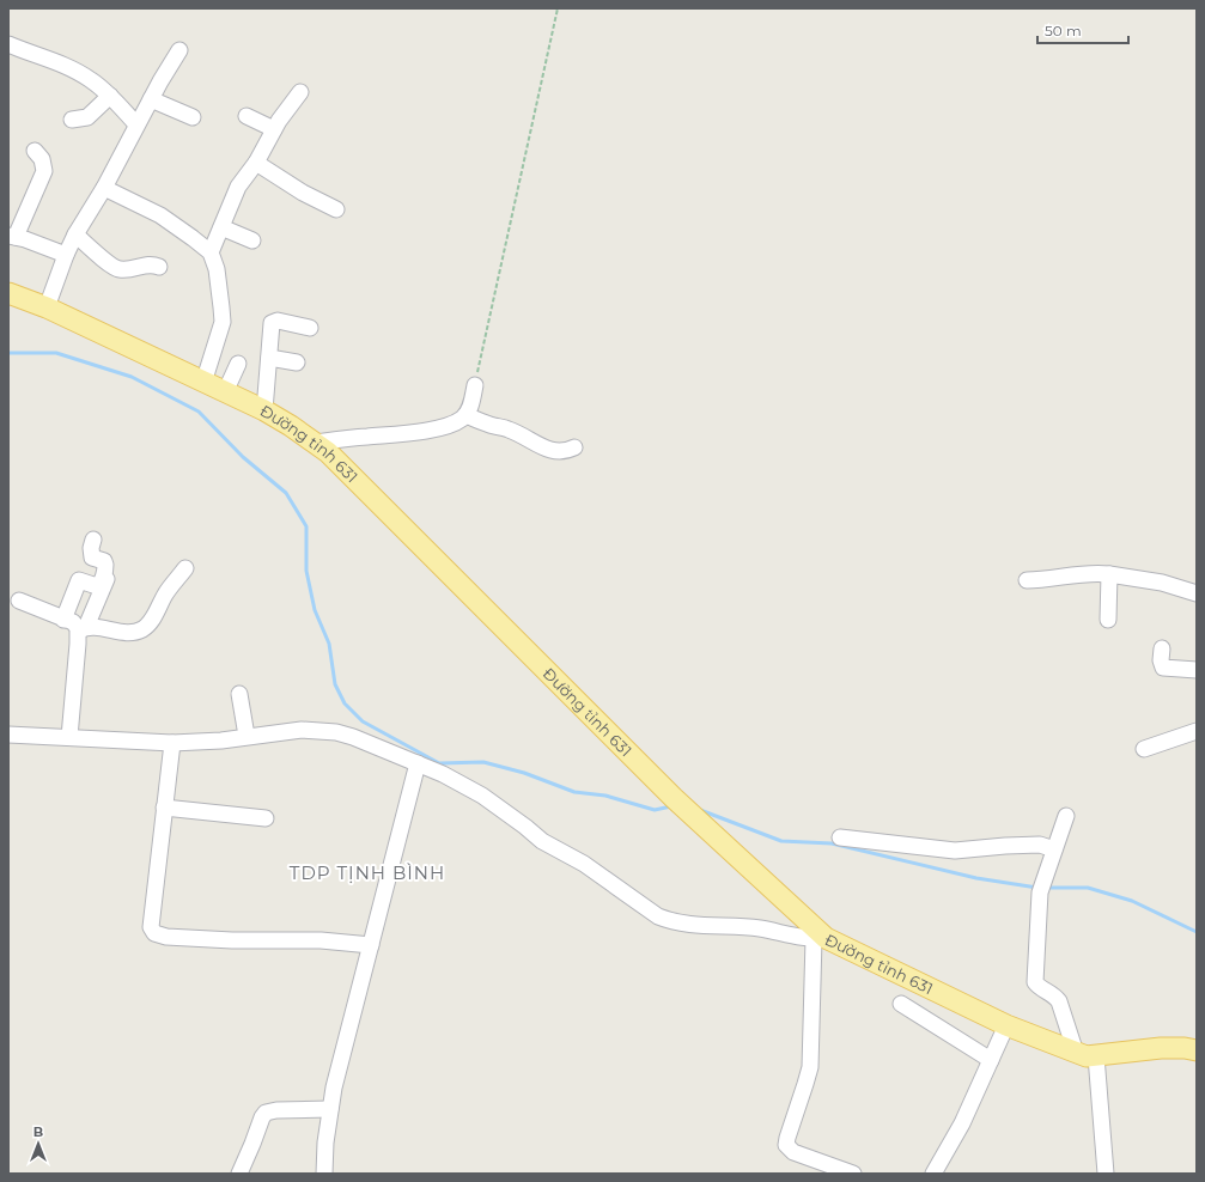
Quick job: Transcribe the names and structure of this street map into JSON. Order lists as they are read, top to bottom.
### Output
{
  "streets": {
    "main road": ["Đường tỉnh 631"]
  },
  "districts": ["TDP TỊNH BÌNH"],
  "scale_bar": "50 m",
  "north": "top"
}
